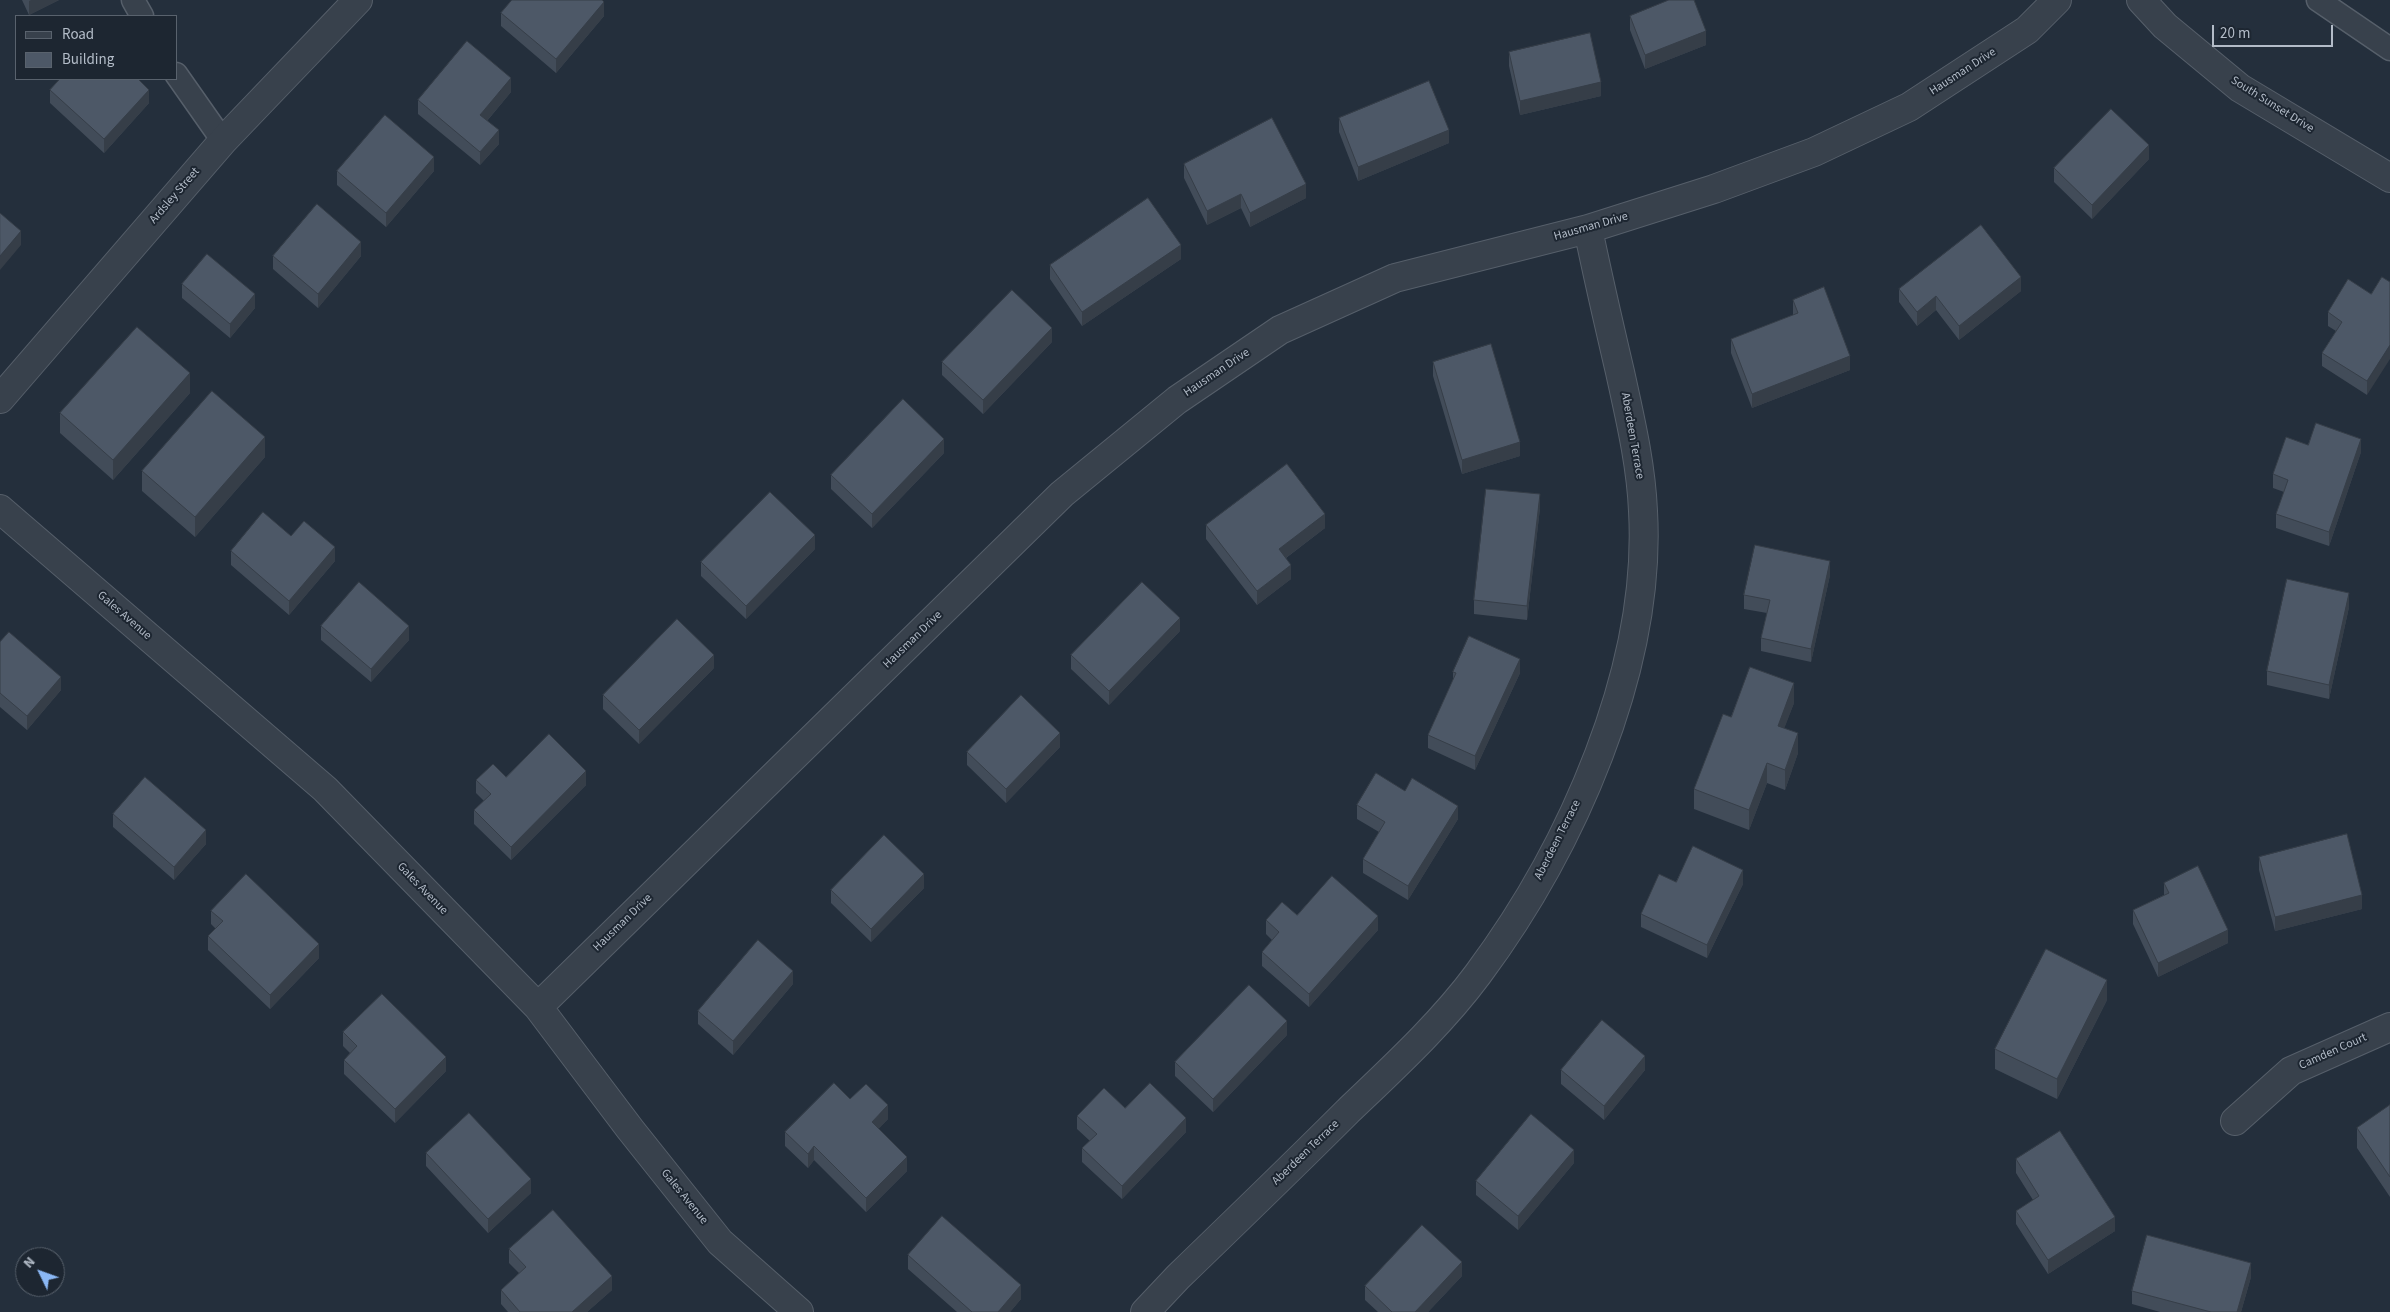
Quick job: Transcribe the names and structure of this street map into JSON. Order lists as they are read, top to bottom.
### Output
{
  "streets": {
    "street": [
      "Hausman Drive",
      "South Sunset Drive",
      "Ardsley Street",
      "Aberdeen Terrace",
      "Gales Avenue",
      "Camden Court"
    ]
  },
  "crossings": [
    ["Hausman Drive", "Aberdeen Terrace"],
    ["Hausman Drive", "Gales Avenue"]
  ],
  "legend": ["Road", "Building"],
  "scale_bar": "20 m",
  "north": "top left"
}
